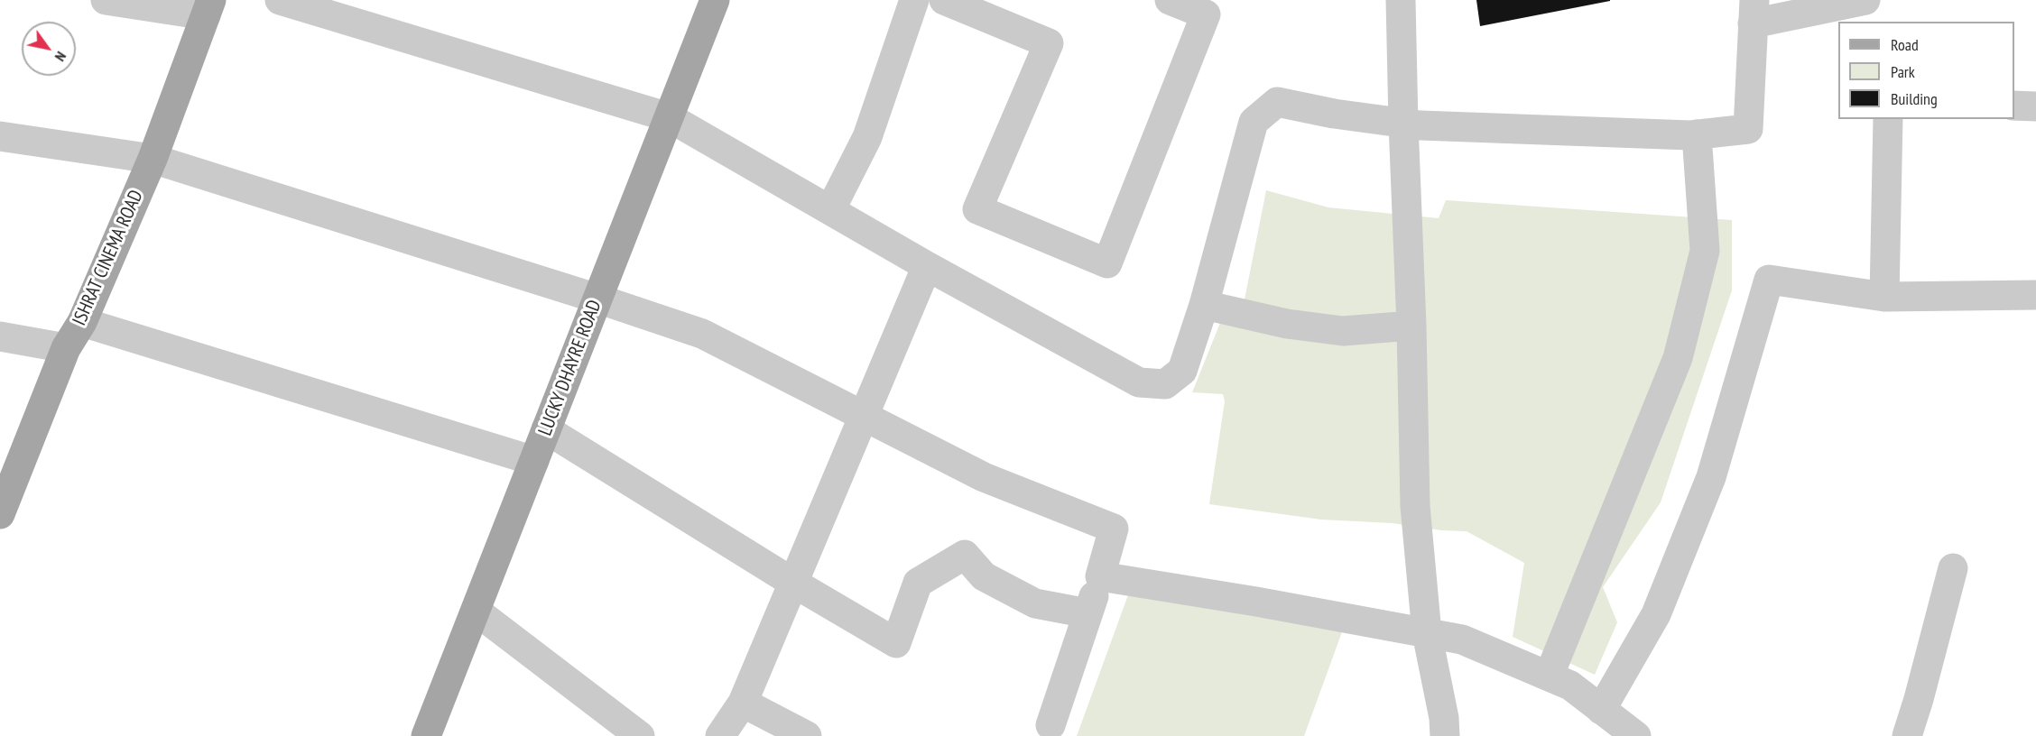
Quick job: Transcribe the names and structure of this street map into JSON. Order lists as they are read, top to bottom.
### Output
{
  "streets": {
    "main road": ["ISHRAT CINEMA ROAD", "LUCKY DHAYRE ROAD"]
  },
  "legend": ["Road", "Park", "Building"],
  "north": "bottom right"
}
